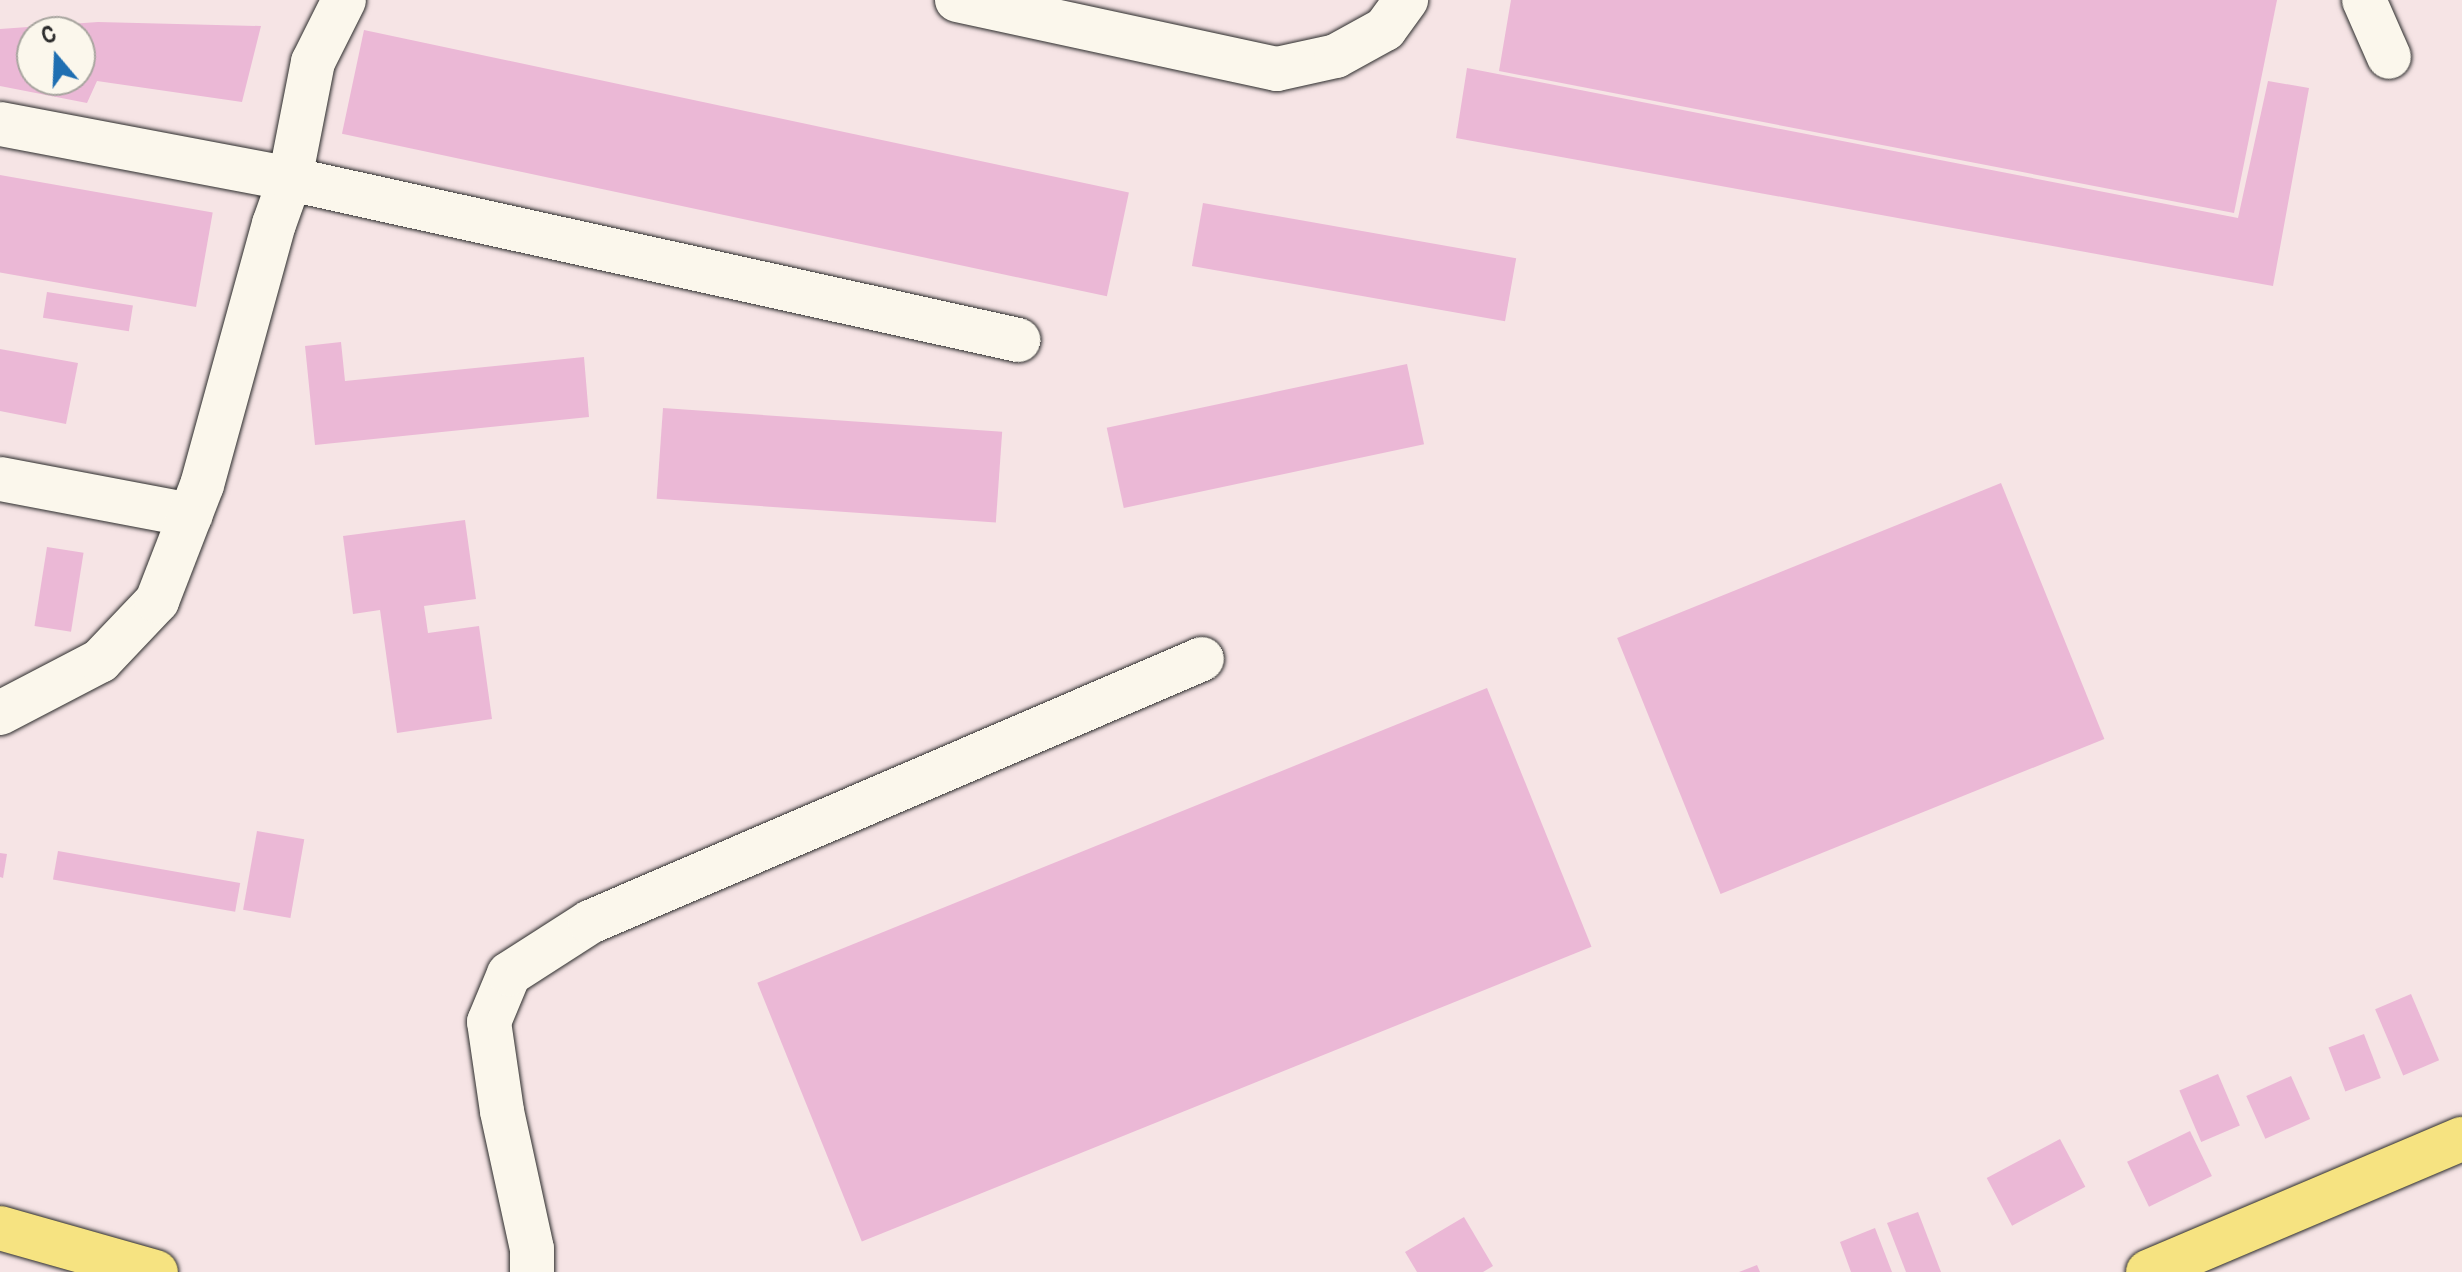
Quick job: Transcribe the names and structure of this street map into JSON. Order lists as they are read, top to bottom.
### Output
{
  "north": "top"
}
